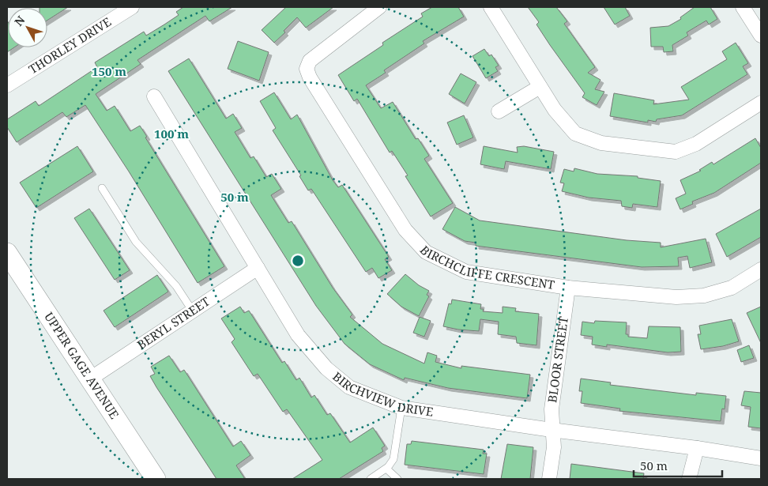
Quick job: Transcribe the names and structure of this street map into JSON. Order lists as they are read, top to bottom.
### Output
{
  "streets": {
    "main road": ["UPPER GAGE AVENUE"],
    "street": [
      "THORLEY DRIVE",
      "BIRCHCLIFFE CRESCENT",
      "BERYL STREET",
      "BLOOR STREET",
      "BIRCHVIEW DRIVE"
    ]
  },
  "crossings": [
    ["BIRCHCLIFFE CRESCENT", "BLOOR STREET"],
    ["BERYL STREET", "UPPER GAGE AVENUE"],
    ["BERYL STREET", "BIRCHVIEW DRIVE"],
    ["BLOOR STREET", "BIRCHVIEW DRIVE"]
  ],
  "scale_bar": "50 m",
  "north": "top left",
  "rings": ["150 m", "100 m", "50 m"]
}
